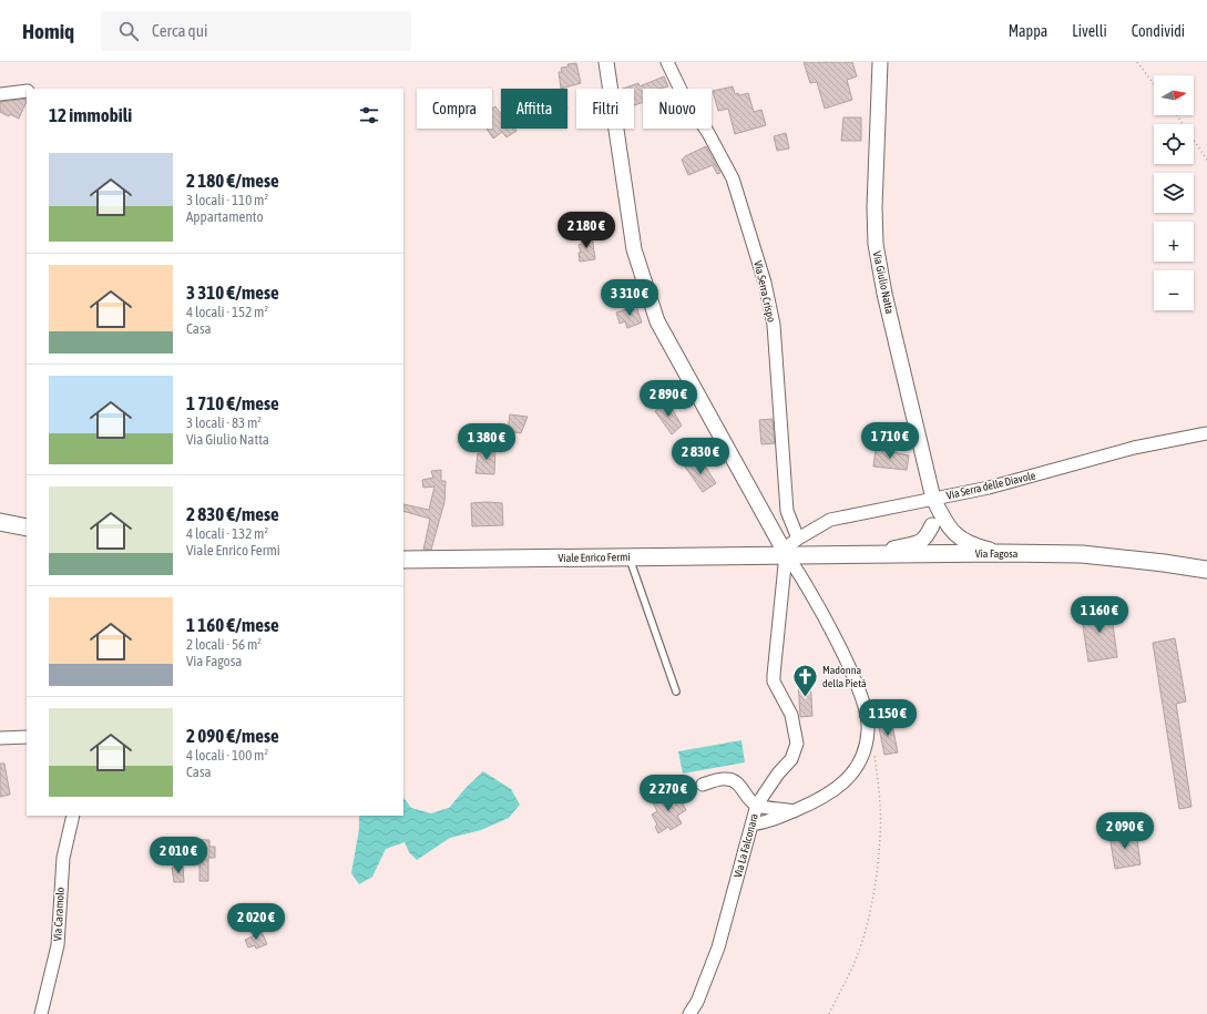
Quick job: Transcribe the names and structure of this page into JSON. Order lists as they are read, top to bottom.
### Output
{
  "streets": {
    "main road": ["Via Fagosa", "Viale Enrico Fermi"],
    "street": [
      "Via Giulio Natta",
      "Via Serra Crispo",
      "Via Serra delle Diavole",
      "Via La Falconara",
      "Via Caramolo"
    ]
  },
  "crossings": [
    ["Via Giulio Natta", "Via Serra delle Diavole"],
    ["Via Serra Crispo", "Via Serra delle Diavole"],
    ["Via Serra delle Diavole", "Via Fagosa"],
    ["Via Serra delle Diavole", "Viale Enrico Fermi"],
    ["Via Serra delle Diavole", "Via La Falconara"],
    ["Via Fagosa", "Viale Enrico Fermi"],
    ["Via Fagosa", "Via La Falconara"],
    ["Viale Enrico Fermi", "Via La Falconara"]
  ],
  "places": {
    "church": ["Madonna della Pietà"]
  },
  "north": "right",
  "page": {
    "header": "Homiq",
    "search": "Cerca qui",
    "nav": ["Mappa", "Livelli", "Condividi"],
    "map_buttons": ["+", "−"],
    "chip": [
      "Compra",
      "Affitta",
      "Filtri",
      "Nuovo"
    ],
    "heading": "12 immobili",
    "list": [
      {
        "name": "2 180 €/mese",
        "note": "3 locali · 110 m² · Appartamento"
      },
      {
        "name": "3 310 €/mese",
        "note": "4 locali · 152 m² · Casa"
      },
      {
        "name": "1 710 €/mese",
        "note": "3 locali · 83 m² · Via Giulio Natta"
      },
      {
        "name": "2 830 €/mese",
        "note": "4 locali · 132 m² · Viale Enrico Fermi"
      },
      {
        "name": "1 160 €/mese",
        "note": "2 locali · 56 m² · Via Fagosa"
      },
      {
        "name": "2 090 €/mese",
        "note": "4 locali · 100 m² · Casa"
      }
    ],
    "price": [
      "2 180 €",
      "3 310 €",
      "2 890 €",
      "1 710 €",
      "1 380 €",
      "2 830 €",
      "1 160 €",
      "1 150 €",
      "2 270 €",
      "2 090 €",
      "2 010 €",
      "2 020 €"
    ]
  }
}
